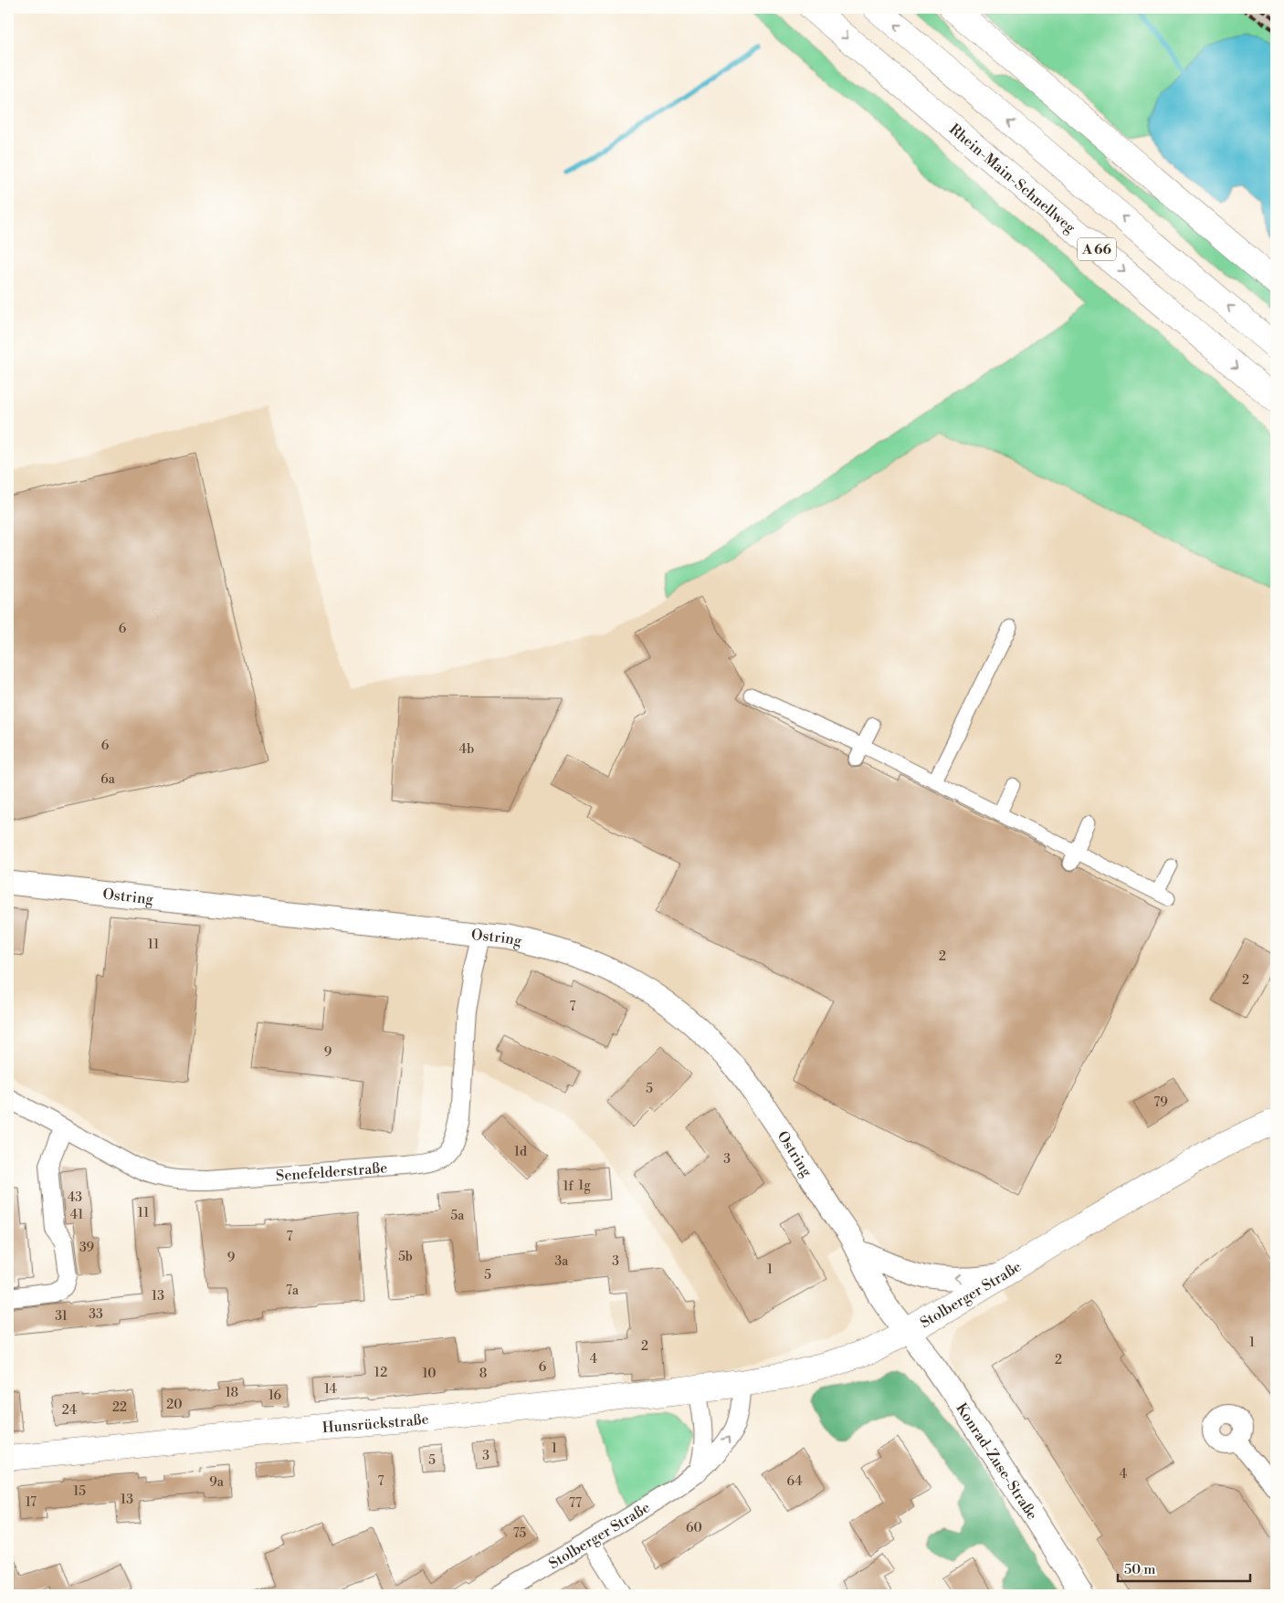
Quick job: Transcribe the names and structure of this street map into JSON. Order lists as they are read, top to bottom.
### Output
{
  "streets": {
    "main road": [
      "Rhein-Main-Schnellweg",
      "A 66",
      "Stolberger Straße",
      "Hunsrückstraße"
    ],
    "street": ["Ostring", "Senefelderstraße", "Konrad-Zuse-Straße"]
  },
  "crossings": [
    ["Ostring", "Senefelderstraße"],
    ["Ostring", "Stolberger Straße"],
    ["Ostring", "Konrad-Zuse-Straße"],
    ["Stolberger Straße", "Hunsrückstraße"],
    ["Stolberger Straße", "Konrad-Zuse-Straße"]
  ],
  "house_numbers": [
    "6",
    "6",
    "4b",
    "6a",
    "11",
    "2",
    "2",
    "7",
    "9",
    "5",
    "79",
    "1d",
    "3",
    "1g",
    "1f",
    "43",
    "11",
    "41",
    "5a",
    "7",
    "39",
    "5b",
    "9",
    "3a",
    "3",
    "1",
    "5",
    "7a",
    "13",
    "33",
    "31",
    "1",
    "2",
    "4",
    "2",
    "6",
    "12",
    "10",
    "8",
    "14",
    "18",
    "16",
    "20",
    "22",
    "24",
    "1",
    "3",
    "5",
    "4",
    "7",
    "64",
    "9a",
    "15",
    "13",
    "17",
    "77",
    "60",
    "75"
  ],
  "scale_bar": "50 m"
}
